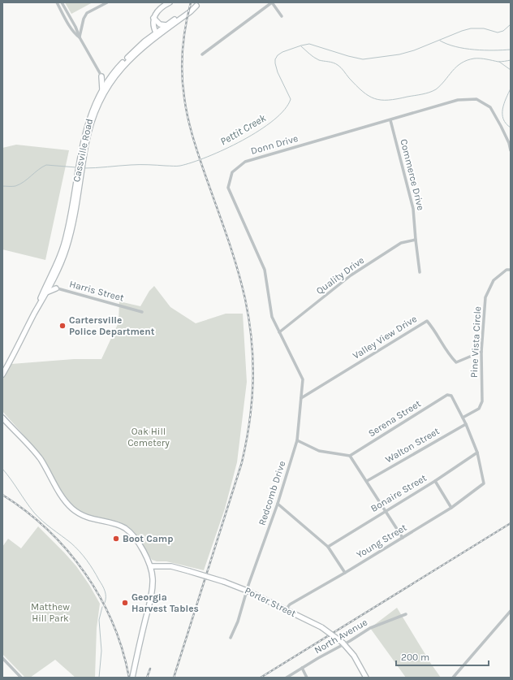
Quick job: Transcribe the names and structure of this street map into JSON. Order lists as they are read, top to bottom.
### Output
{
  "streets": {
    "main road": ["Cassville Road", "Porter Street"],
    "street": [
      "Donn Drive",
      "Commerce Drive",
      "Quality Drive",
      "Harris Street",
      "Valley View Drive",
      "Pine Vista Circle",
      "Serena Street",
      "Walton Street",
      "Redcomb Drive",
      "Bonaire Street",
      "Young Street",
      "North Avenue"
    ]
  },
  "crossings": [
    ["Donn Drive", "Commerce Drive"],
    ["Donn Drive", "Quality Drive"],
    ["Donn Drive", "Valley View Drive"],
    ["Donn Drive", "Redcomb Drive"],
    ["Cassville Road", "Harris Street"],
    ["Commerce Drive", "Quality Drive"],
    ["Valley View Drive", "Pine Vista Circle"],
    ["Valley View Drive", "Redcomb Drive"],
    ["Pine Vista Circle", "Serena Street"],
    ["Redcomb Drive", "Porter Street"],
    ["Bonaire Street", "Young Street"],
    ["Young Street", "Porter Street"],
    ["Porter Street", "North Avenue"]
  ],
  "water": ["Pettit Creek"],
  "parks": ["Oak Hill Cemetery", "Matthew Hill Park"],
  "places": ["Cartersville Police Department", "Boot Camp", "Georgia Harvest Tables"],
  "scale_bar": "200 m"
}
